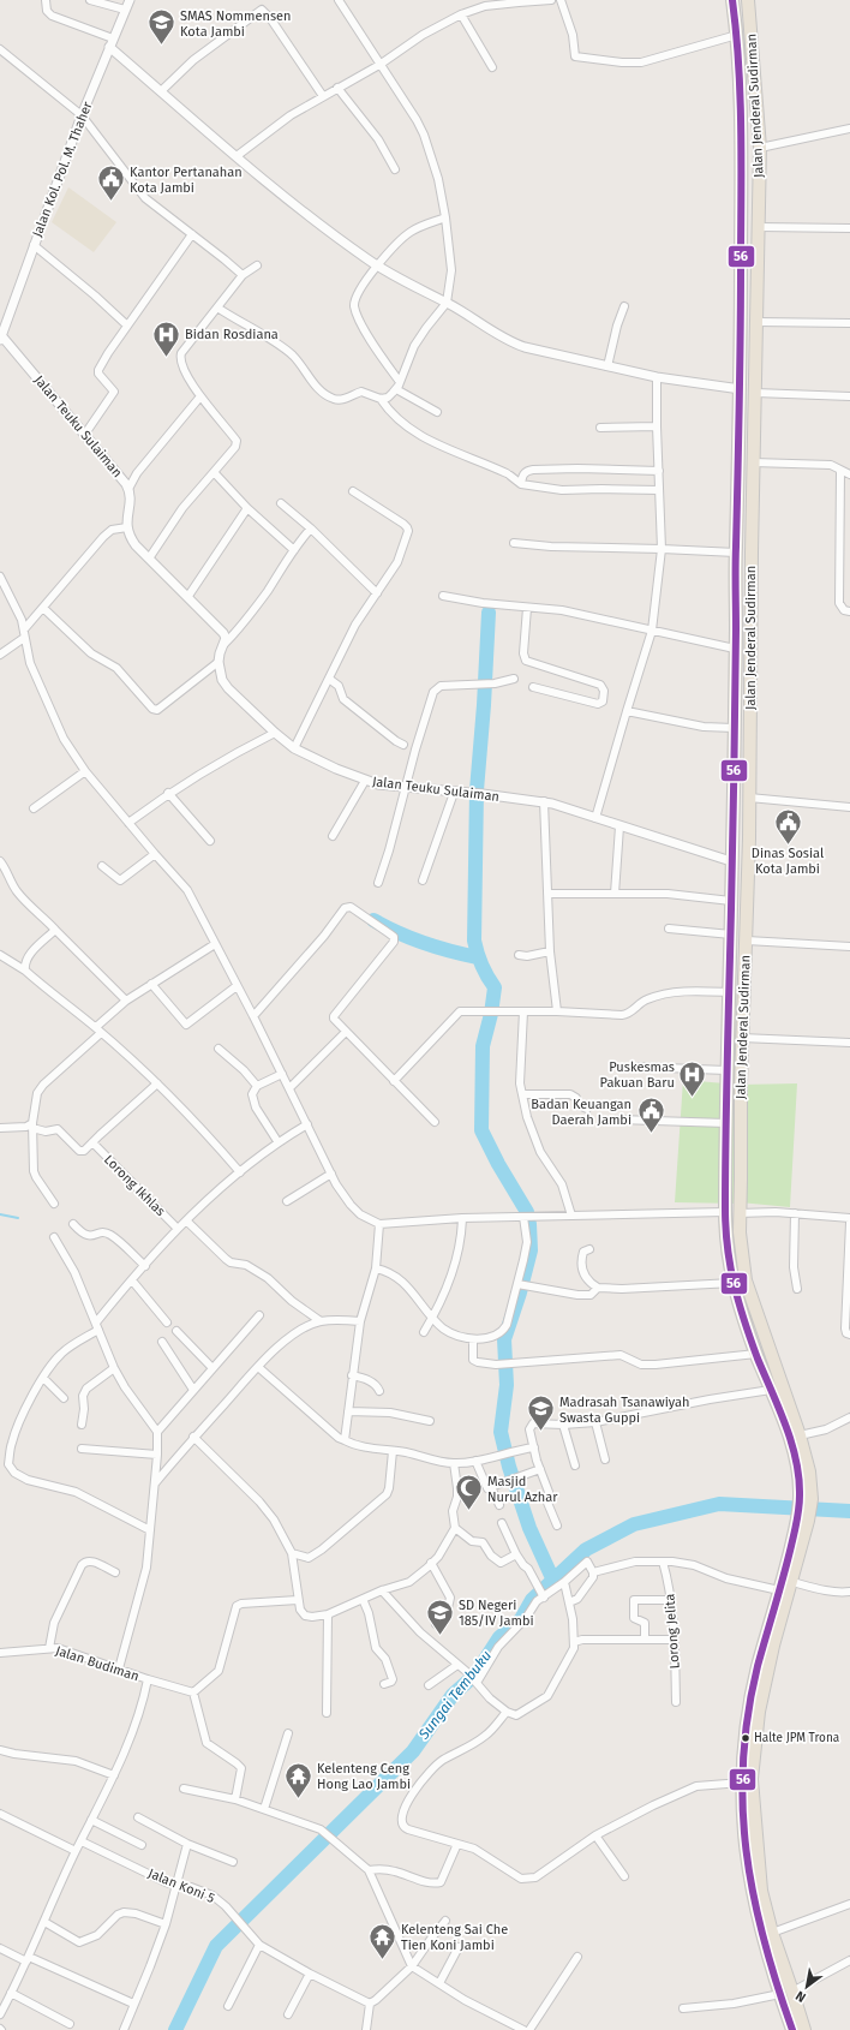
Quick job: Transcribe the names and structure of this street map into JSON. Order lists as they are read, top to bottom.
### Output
{
  "streets": {
    "highway": ["Jalan Jenderal Sudirman"],
    "street": [
      "Jalan Kol. Pol. M. Thaher",
      "Jalan Teuku Sulaiman",
      "Lorong Ikhlas",
      "Lorong Jelita",
      "Jalan Budiman",
      "Jalan Koni 5"
    ]
  },
  "crossings": [
    ["Jalan Jenderal Sudirman", "Jalan Teuku Sulaiman"],
    ["Jalan Kol. Pol. M. Thaher", "Jalan Teuku Sulaiman"]
  ],
  "water": ["Sungai Tembuku"],
  "places": {
    "school or university": ["SMAS Nommensen Kota Jambi", "Madrasah Tsanawiyah Swasta Guppi", "SD Negeri 185/IV Jambi"],
    "public building": ["Kantor Pertanahan Kota Jambi", "Dinas Sosial Kota Jambi", "Badan Keuangan Daerah Jambi"],
    "hospital": ["Bidan Rosdiana", "Puskesmas Pakuan Baru"],
    "mosque": ["Masjid Nurul Azhar"],
    "other": ["Halte JPM Trona"],
    "temple": ["Kelenteng Ceng Hong Lao Jambi", "Kelenteng Sai Che Tien Koni Jambi"]
  },
  "lines": ["transit line 56"],
  "north": "bottom left"
}
